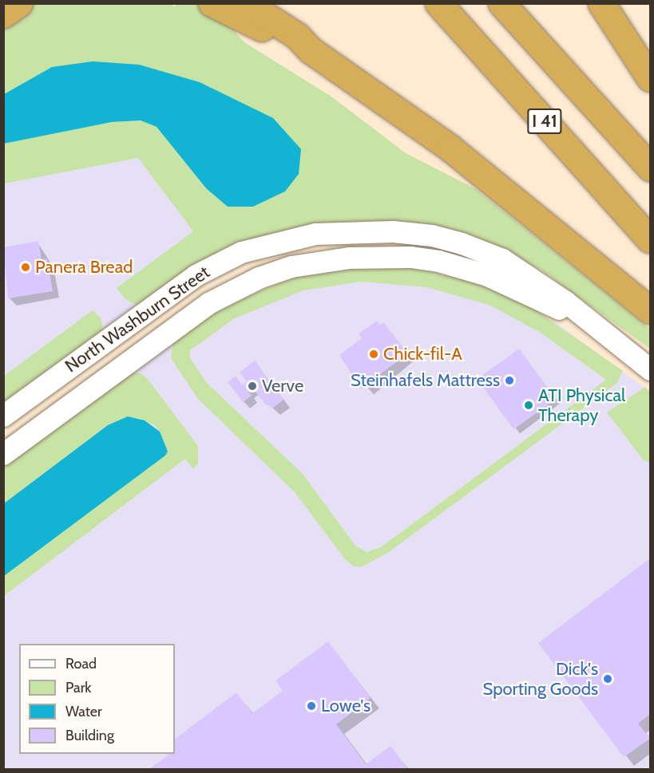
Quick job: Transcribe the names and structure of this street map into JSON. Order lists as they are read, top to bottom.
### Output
{
  "streets": {
    "highway": ["I 41"],
    "street": ["North Washburn Street"]
  },
  "places": [
    "Panera Bread",
    "Chick-fil-A",
    "Steinhafels Mattress",
    "Verve",
    "ATI Physical Therapy",
    "Dick's Sporting Goods",
    "Lowe's"
  ],
  "legend": [
    "Road",
    "Park",
    "Water",
    "Building"
  ]
}
